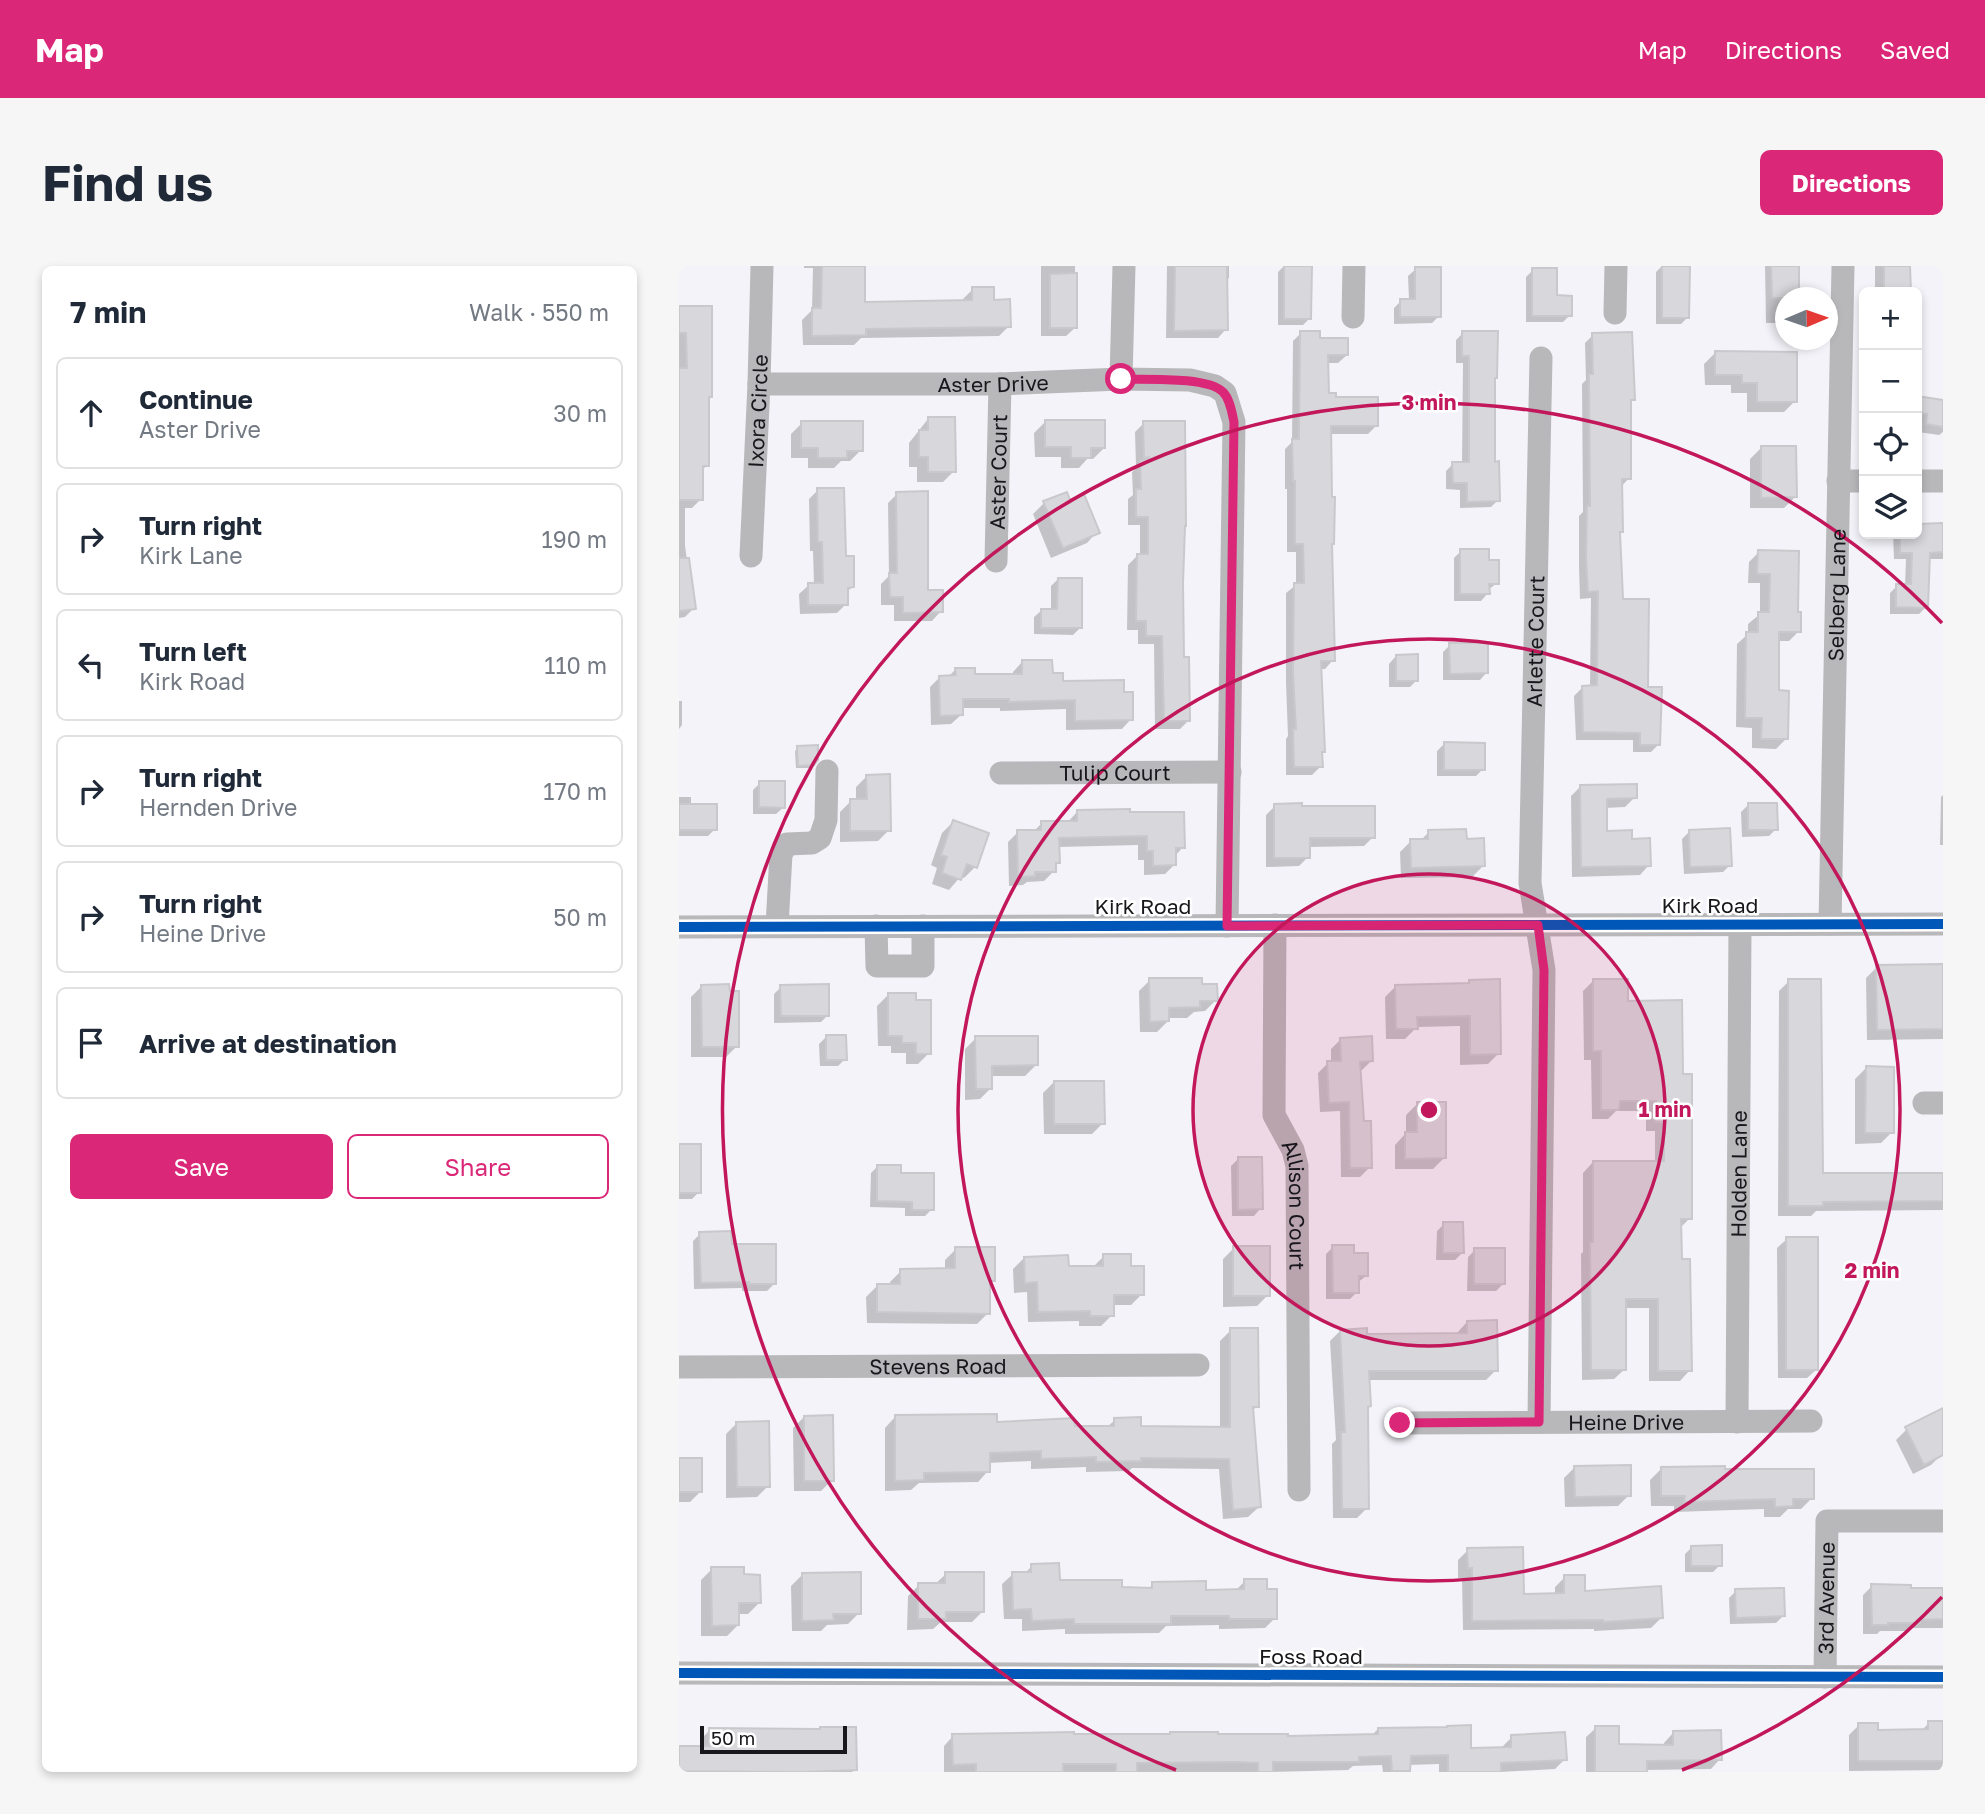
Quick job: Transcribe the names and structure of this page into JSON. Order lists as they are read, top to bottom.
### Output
{
  "streets": {
    "street": [
      "Aster Drive",
      "Ixora Circle",
      "Aster Court",
      "Selberg Lane",
      "Arlette Court",
      "Tulip Court",
      "Kirk Road",
      "Holden Lane",
      "Allison Court",
      "Stevens Road",
      "Heine Drive",
      "3rd Avenue",
      "Foss Road"
    ]
  },
  "crossings": [
    ["Aster Drive", "Ixora Circle"],
    ["Aster Drive", "Aster Court"],
    ["Aster Drive", "Tulip Court"],
    ["Selberg Lane", "Kirk Road"],
    ["Arlette Court", "Kirk Road"],
    ["Arlette Court", "Heine Drive"],
    ["Kirk Road", "Holden Lane"],
    ["Kirk Road", "Allison Court"],
    ["Holden Lane", "Heine Drive"],
    ["3rd Avenue", "Foss Road"]
  ],
  "scale_bar": "50 m",
  "north": "right",
  "page": {
    "header": "Map",
    "nav": ["Map", "Directions", "Saved"],
    "buttons": [
      "Directions",
      ["Save", "Share"]
    ],
    "title": "Find us",
    "heading": ["7 min", "Walk · 550 m"],
    "map_buttons": ["+", "−"],
    "list": [
      ["Continue", "Aster Drive", "30 m"],
      ["Turn right", "Kirk Lane", "190 m"],
      ["Turn left", "Kirk Road", "110 m"],
      ["Turn right", "Hernden Drive", "170 m"],
      ["Turn right", "Heine Drive", "50 m"],
      "Arrive at destination"
    ],
    "scale": "50 m"
  },
  "rings": ["3 min", "1 min", "2 min"]
}
